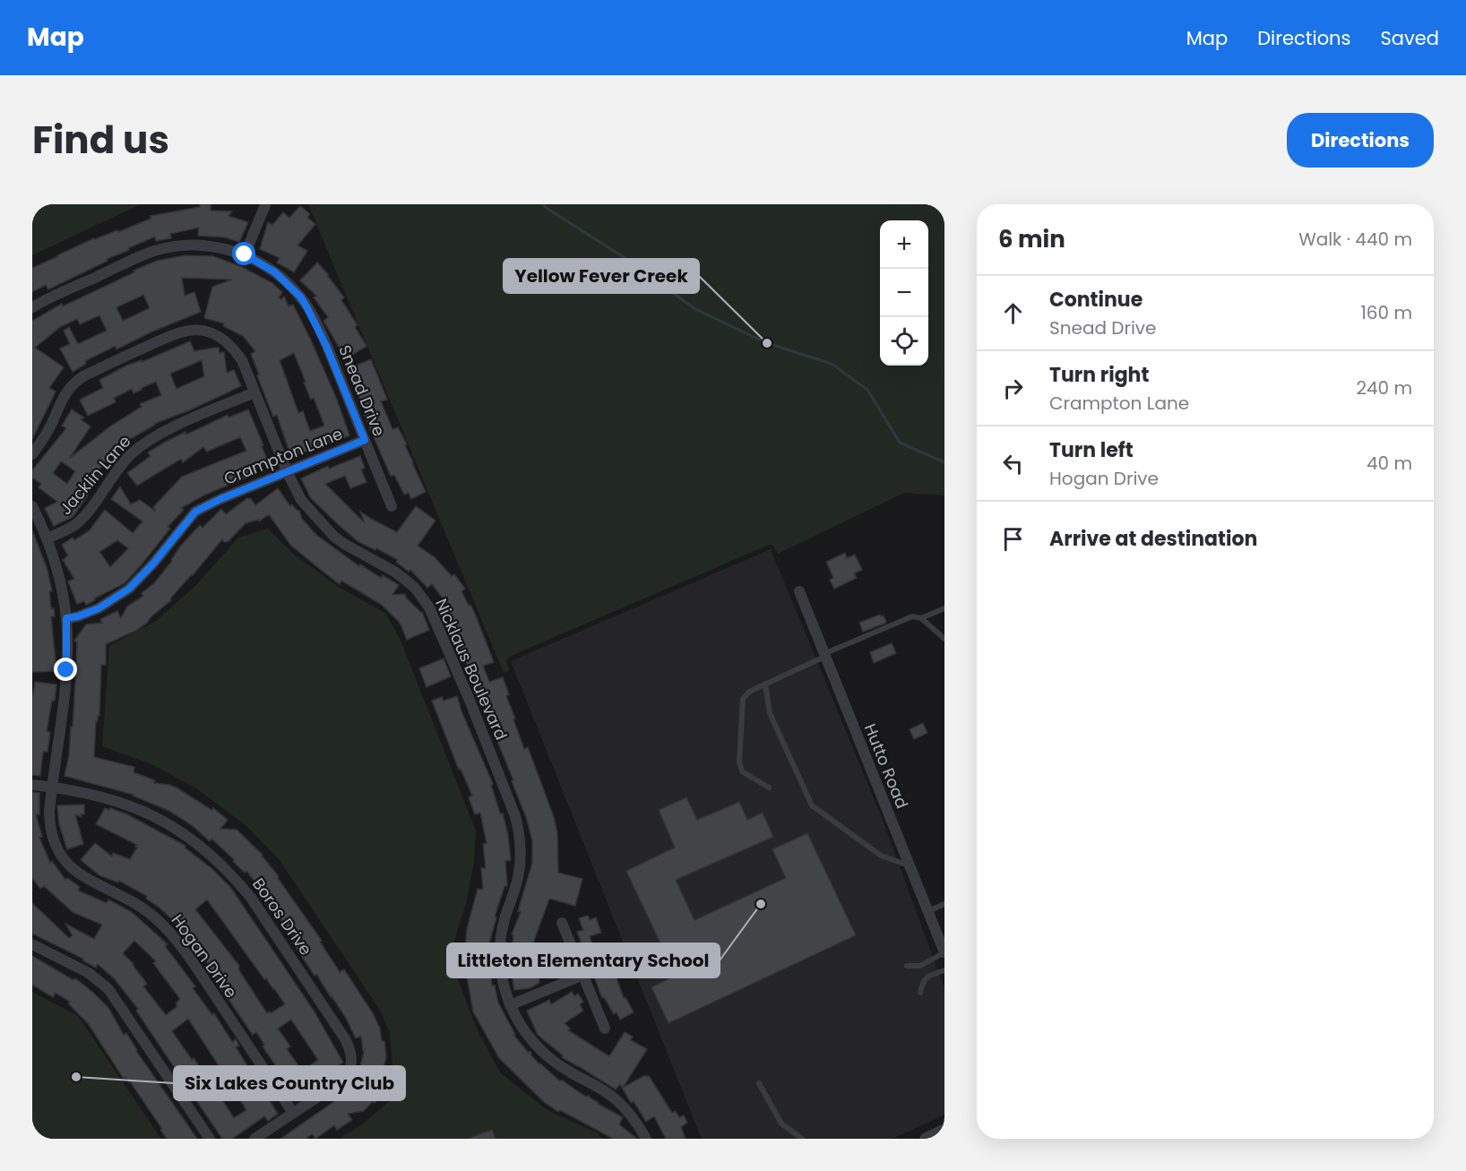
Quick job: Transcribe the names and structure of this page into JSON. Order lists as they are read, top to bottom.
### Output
{
  "streets": {
    "street": [
      "Snead Drive",
      "Crampton Lane",
      "Jacklin Lane",
      "Nicklaus Boulevard",
      "Hutto Road",
      "Boros Drive",
      "Hogan Drive"
    ]
  },
  "crossings": [
    ["Snead Drive", "Crampton Lane"],
    ["Crampton Lane", "Nicklaus Boulevard"],
    ["Crampton Lane", "Hogan Drive"],
    ["Jacklin Lane", "Nicklaus Boulevard"],
    ["Jacklin Lane", "Hogan Drive"],
    ["Boros Drive", "Hogan Drive"]
  ],
  "places": ["Yellow Fever Creek", "Littleton Elementary School", "Six Lakes Country Club"],
  "page": {
    "header": "Map",
    "nav": ["Map", "Directions", "Saved"],
    "title": "Find us",
    "buttons": "Directions",
    "heading": ["6 min", "Walk · 440 m"],
    "map_buttons": ["+", "−"],
    "list": [
      ["Continue", "Snead Drive", "160 m"],
      ["Turn right", "Crampton Lane", "240 m"],
      ["Turn left", "Hogan Drive", "40 m"],
      "Arrive at destination"
    ]
  }
}
